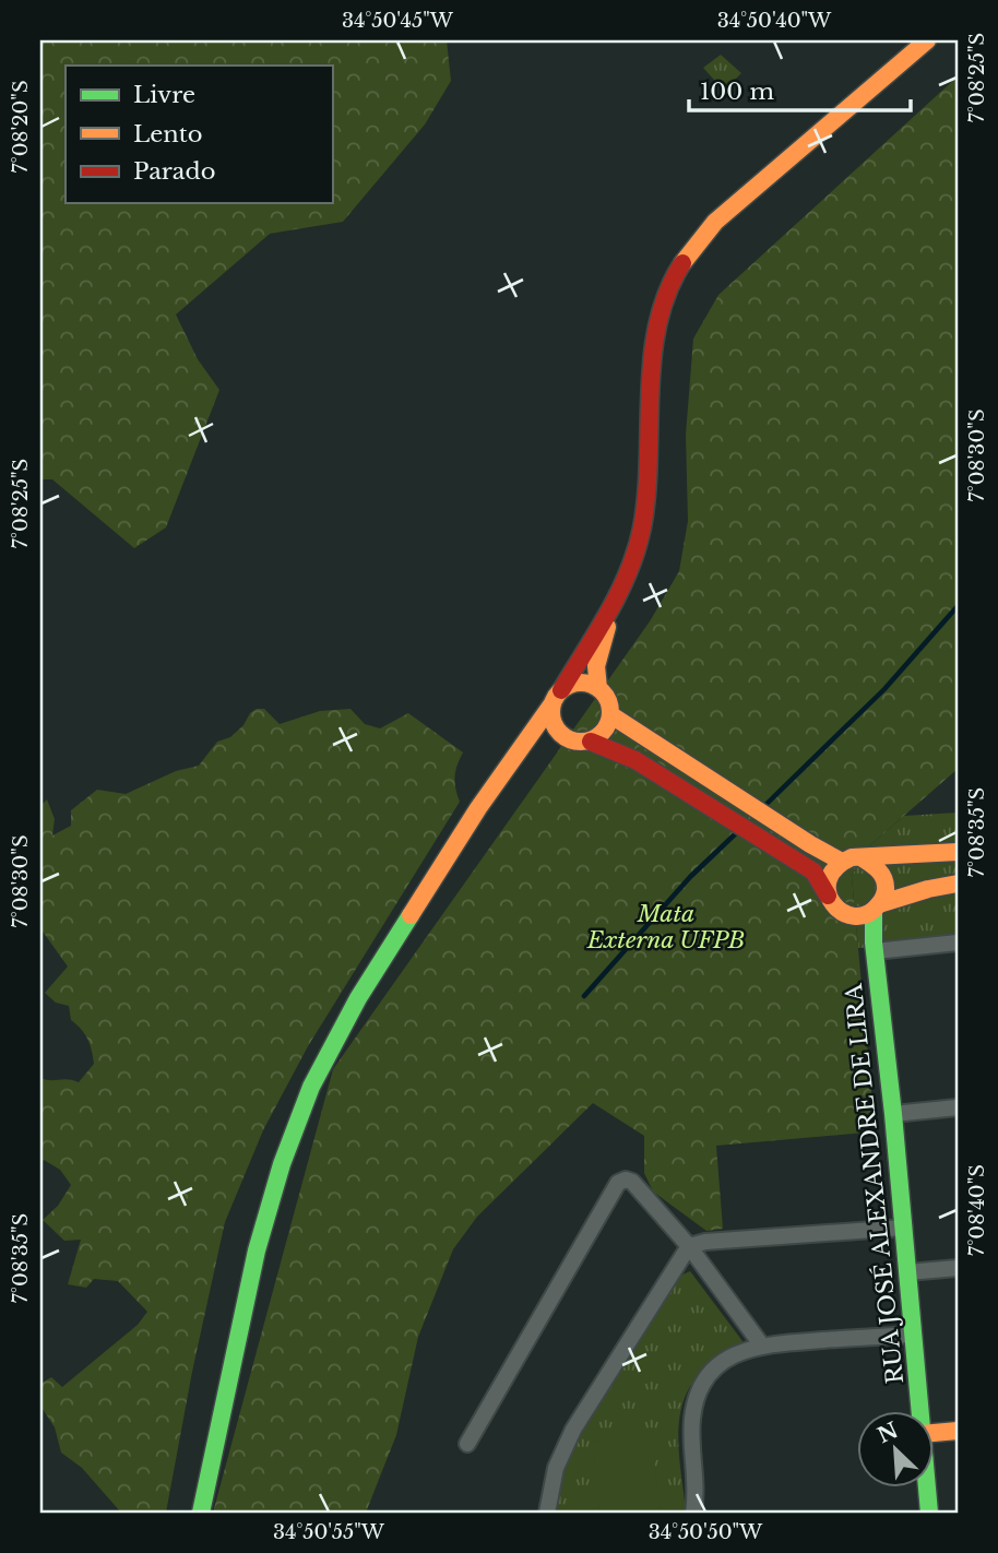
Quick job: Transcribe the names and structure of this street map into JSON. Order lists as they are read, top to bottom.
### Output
{
  "streets": {
    "street": ["RUA JOSÉ ALEXANDRE DE LIRA"]
  },
  "parks": ["Mata Externa UFPB"],
  "legend": ["Livre", "Lento", "Parado"],
  "scale_bar": "100 m",
  "north": "top left",
  "coordinates": [
    "34°50'45\"W",
    "34°50'40\"W",
    "7°08'25\"S",
    "7°08'20\"S",
    "7°08'30\"S",
    "7°08'35\"S",
    "7°08'40\"S",
    "34°50'55\"W",
    "34°50'50\"W"
  ]
}
